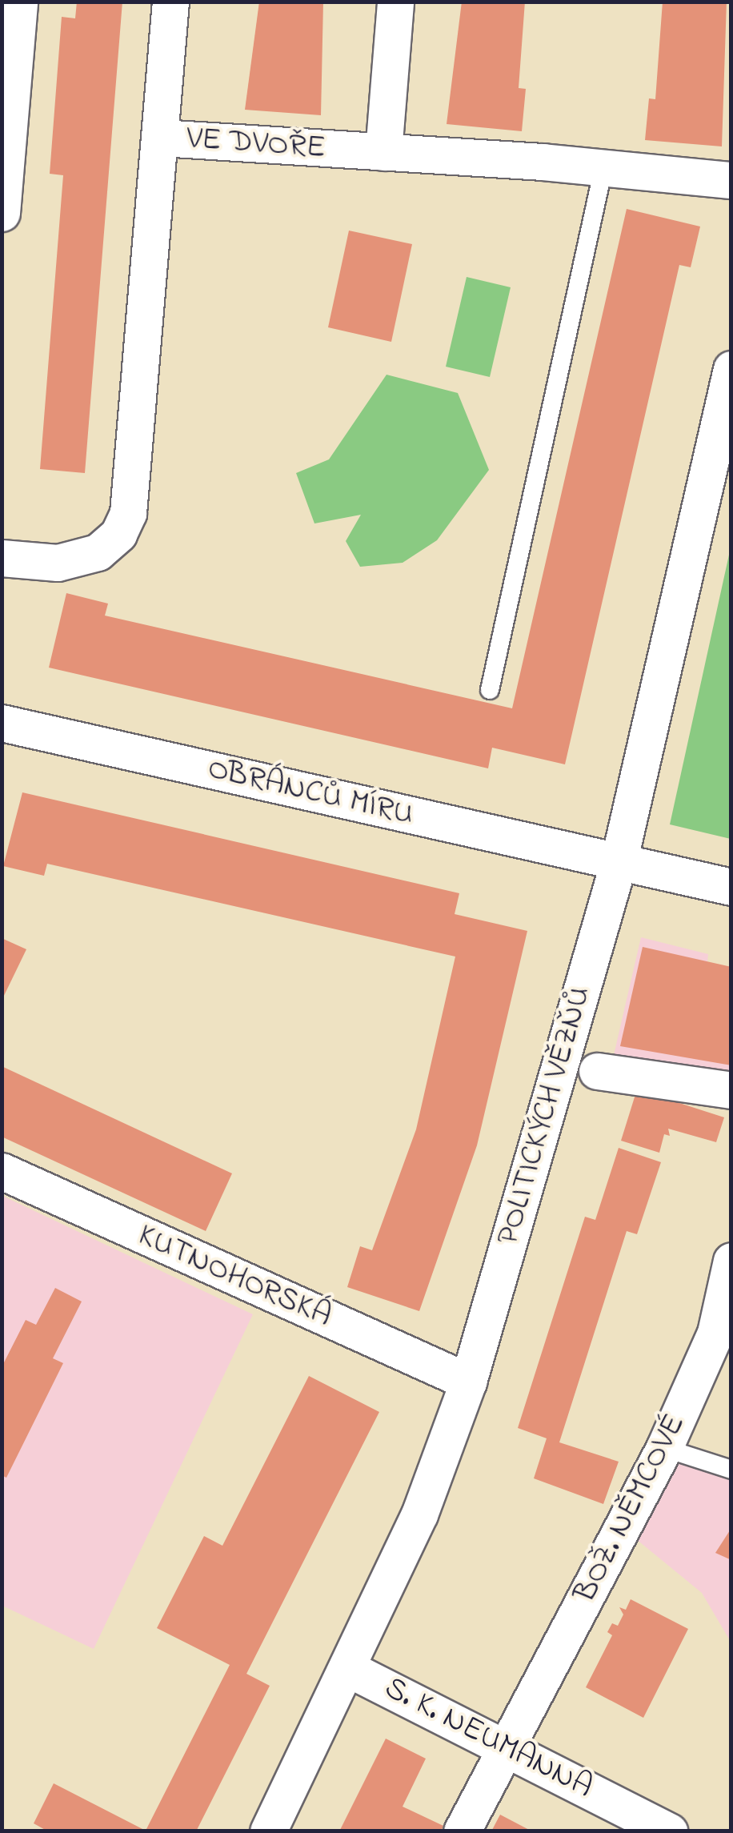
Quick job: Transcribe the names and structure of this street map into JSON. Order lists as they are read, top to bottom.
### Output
{
  "streets": {
    "street": [
      "VE DVOŘE",
      "OBRÁNCŮ MÍRU",
      "POLITICKÝCH VĚZŇŮ",
      "KUTNOHORSKÁ",
      "BOŽ. NĚMCOVÉ",
      "S. K. NEUMANNA"
    ]
  },
  "crossings": [
    ["OBRÁNCŮ MÍRU", "POLITICKÝCH VĚZŇŮ"],
    ["POLITICKÝCH VĚZŇŮ", "KUTNOHORSKÁ"],
    ["POLITICKÝCH VĚZŇŮ", "S. K. NEUMANNA"],
    ["BOŽ. NĚMCOVÉ", "S. K. NEUMANNA"]
  ]
}
